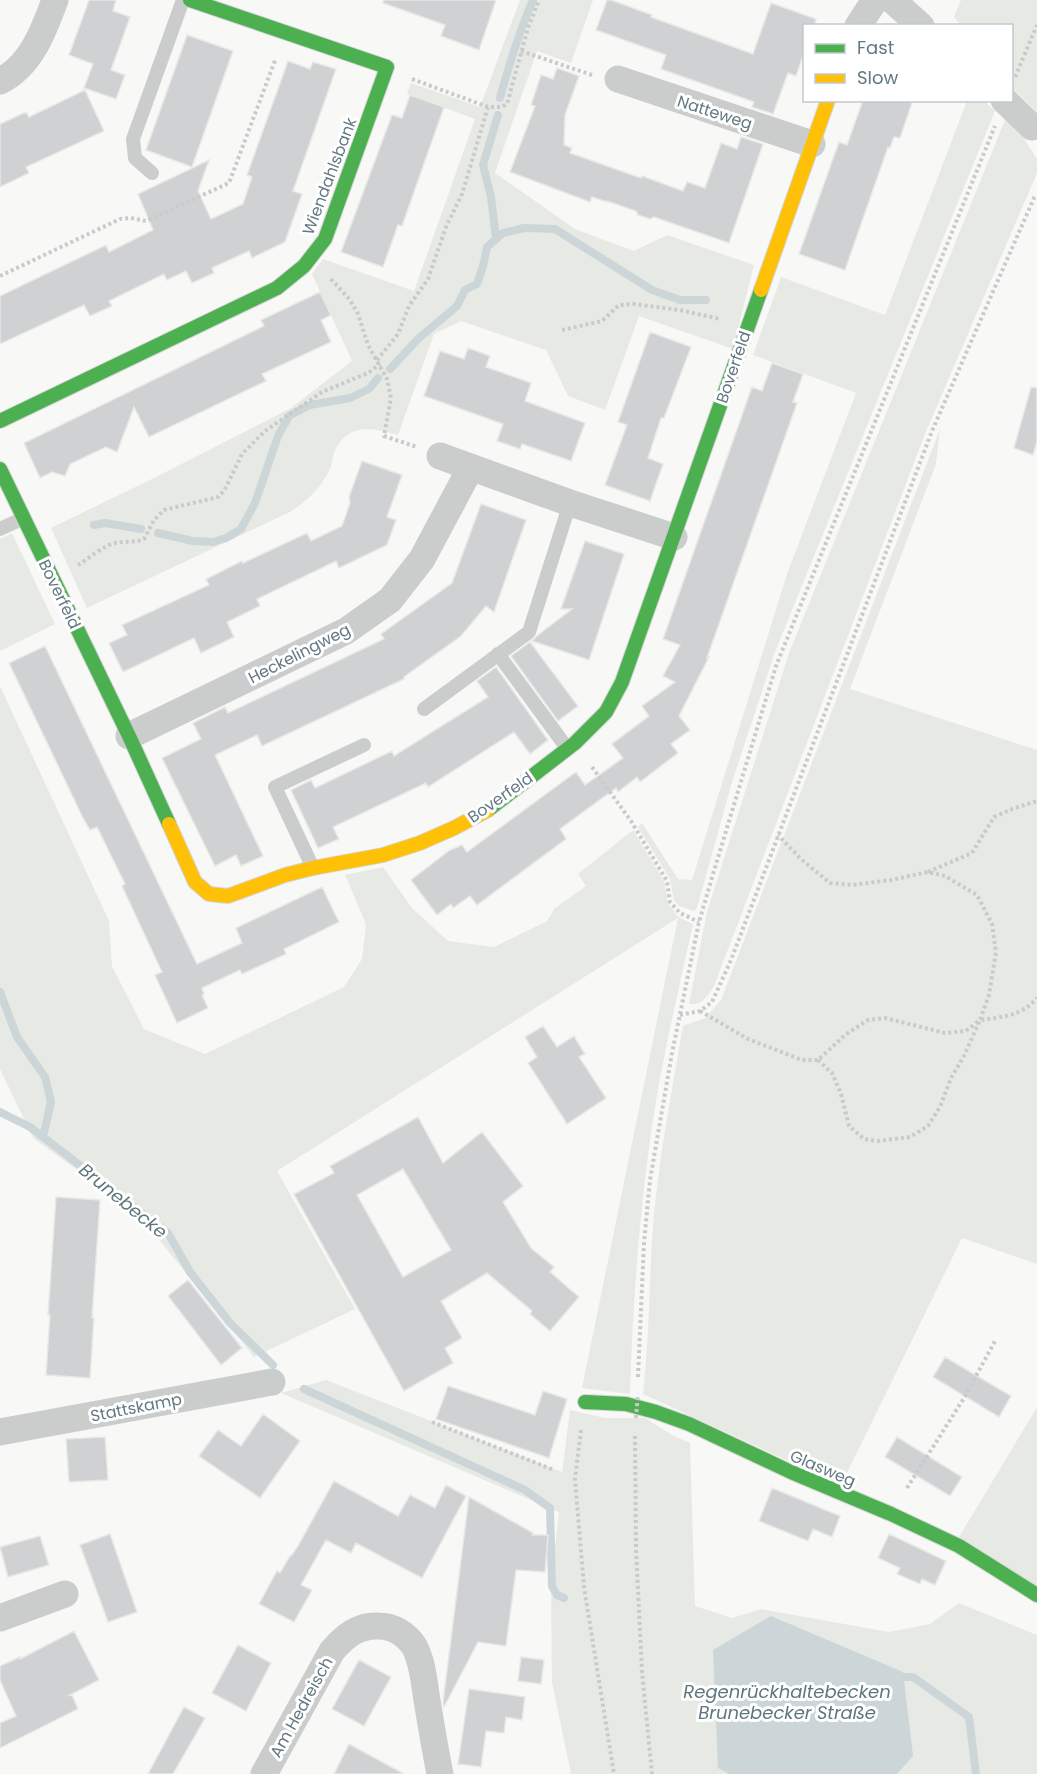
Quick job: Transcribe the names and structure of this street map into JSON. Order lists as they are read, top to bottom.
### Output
{
  "streets": {
    "street": [
      "Natteweg",
      "Wiendahlsbank",
      "Boverfeld",
      "Heckelingweg",
      "Stattskamp",
      "Glasweg",
      "Am Hedreisch"
    ]
  },
  "crossings": [
    ["Natteweg", "Boverfeld"],
    ["Boverfeld", "Heckelingweg"]
  ],
  "water": ["Brunebecke", "Regenrückhaltebecken Brunebecker Straße"],
  "legend": ["Fast", "Slow"]
}
